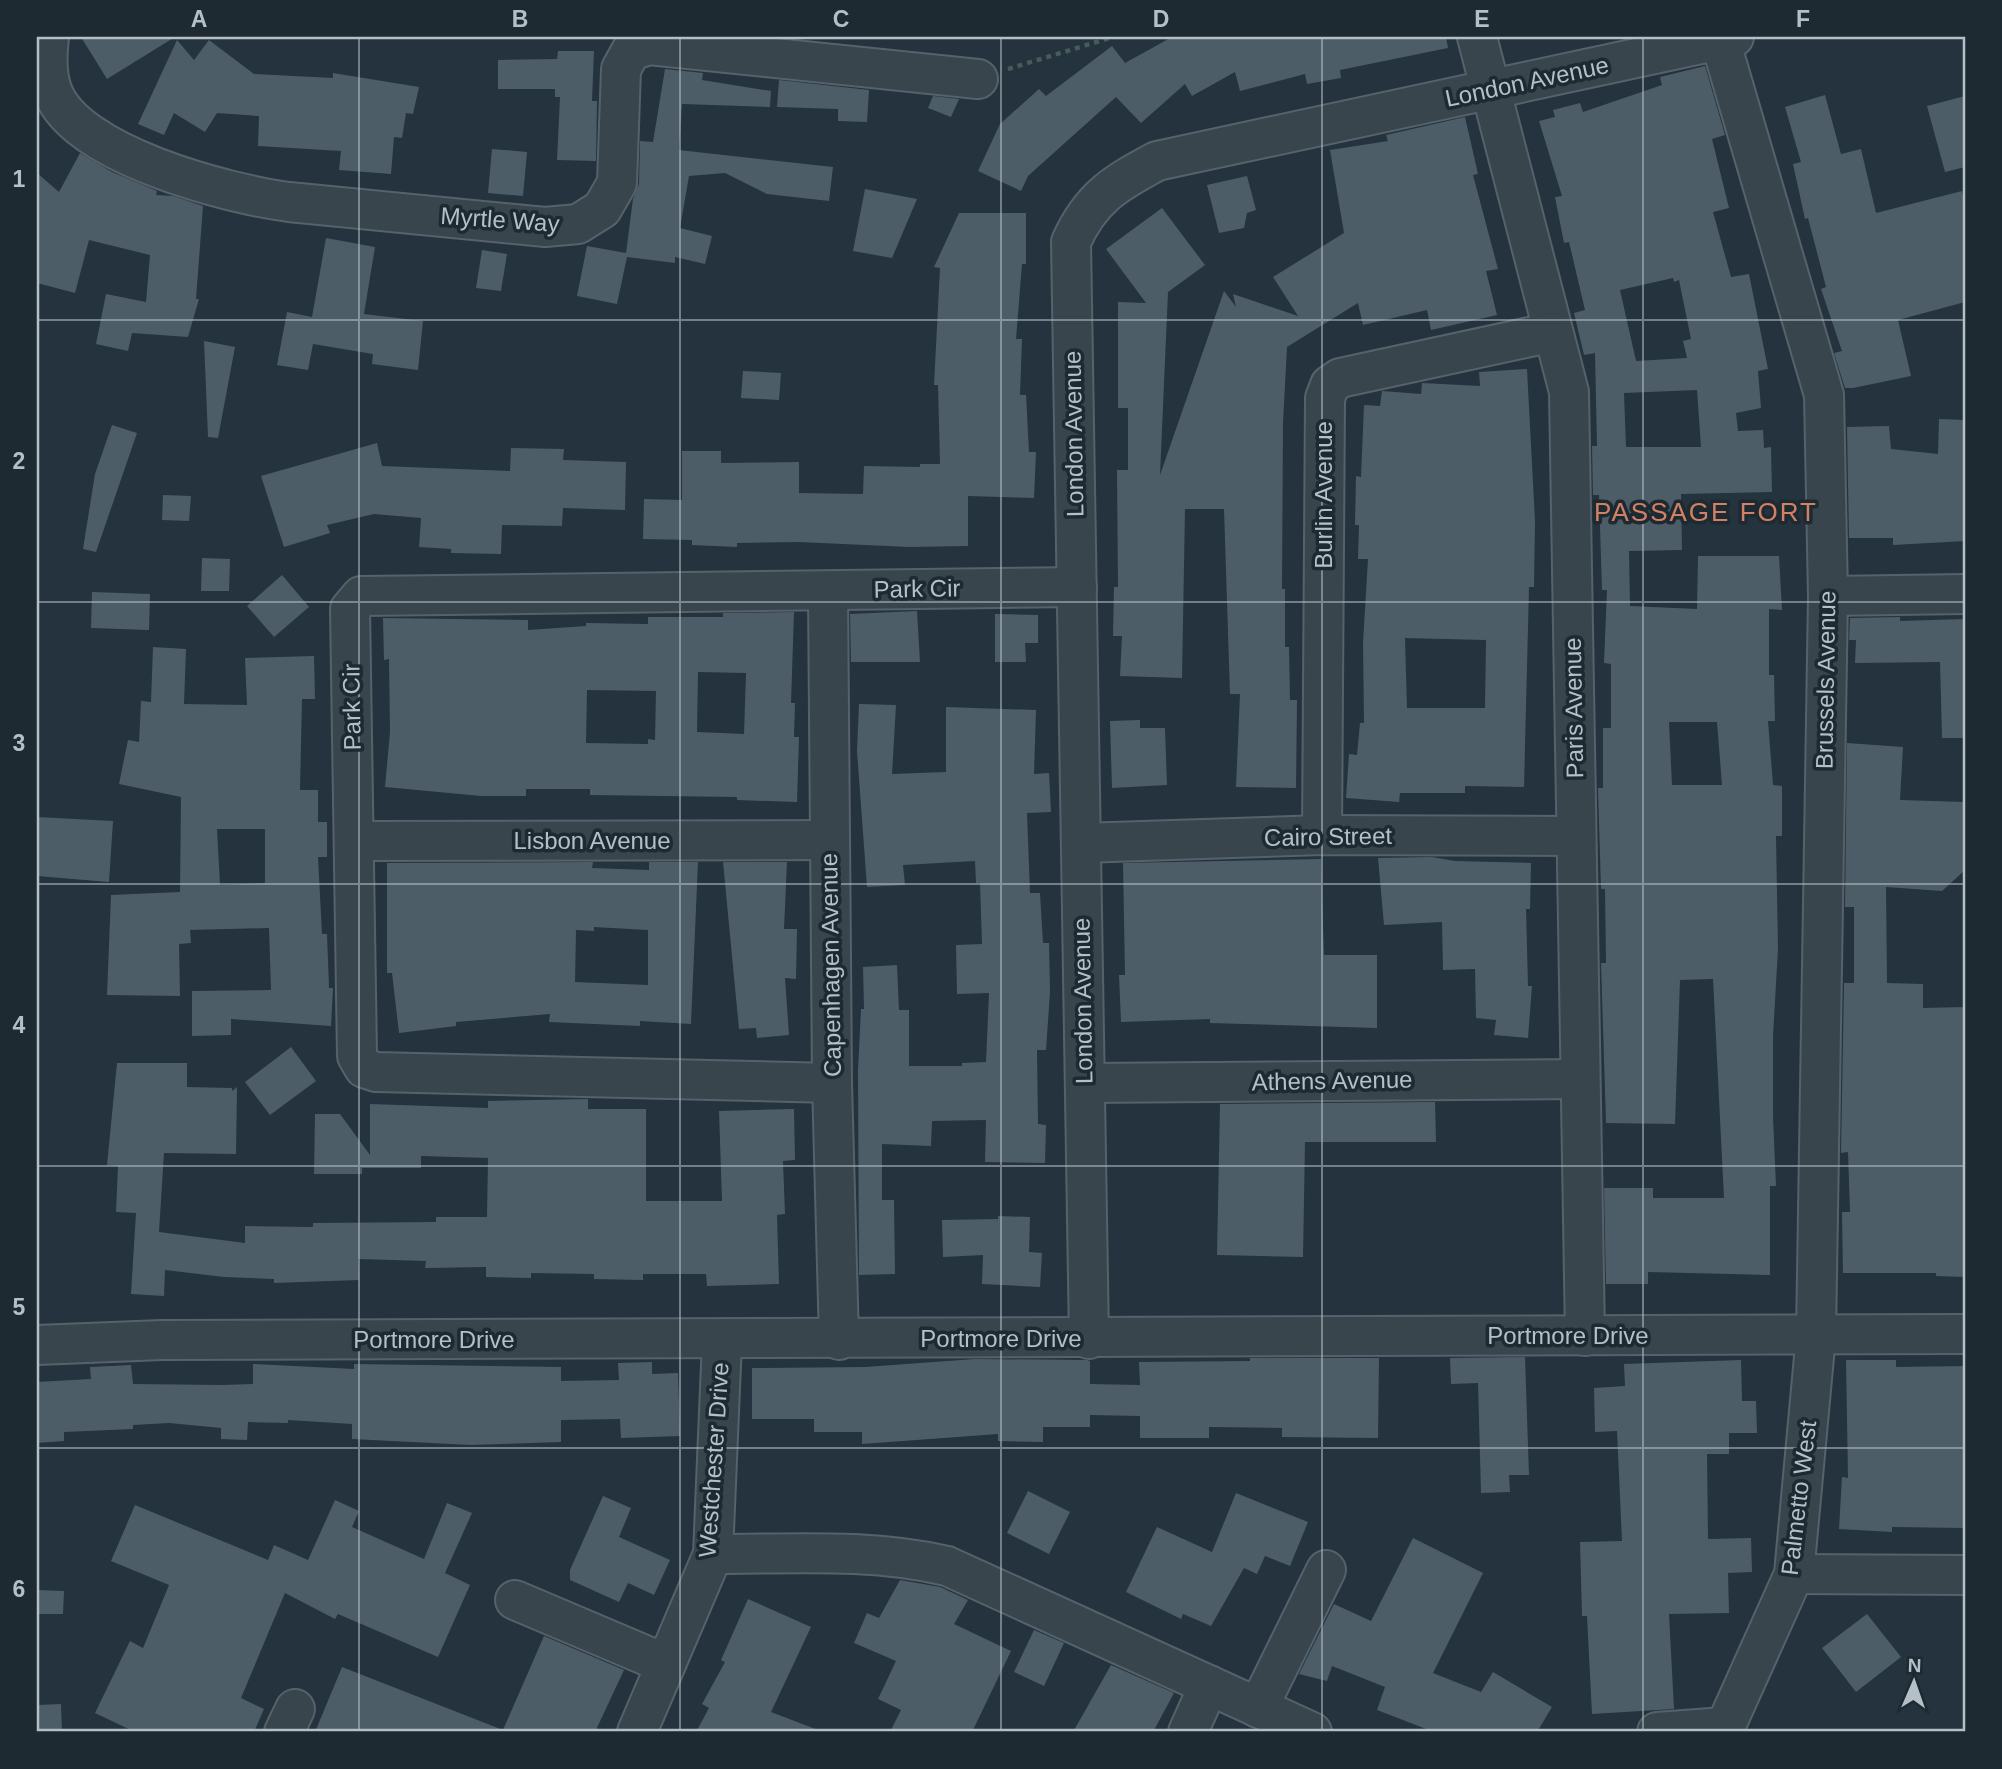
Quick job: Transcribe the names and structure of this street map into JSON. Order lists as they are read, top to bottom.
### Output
{
  "streets": {
    "street": [
      "London Avenue",
      "Myrtle Way",
      "Burlin Avenue",
      "Park Cir",
      "Brussels Avenue",
      "Paris Avenue",
      "Cairo Street",
      "Lisbon Avenue",
      "Capenhagen Avenue",
      "Athens Avenue",
      "Portmore Drive",
      "Westchester Drive",
      "Palmetto West"
    ]
  },
  "crossings": [
    ["London Avenue", "Park Cir"],
    ["London Avenue", "Brussels Avenue"],
    ["London Avenue", "Paris Avenue"],
    ["London Avenue", "Cairo Street"],
    ["London Avenue", "Athens Avenue"],
    ["London Avenue", "Portmore Drive"],
    ["Burlin Avenue", "Paris Avenue"],
    ["Burlin Avenue", "Cairo Street"],
    ["Park Cir", "Lisbon Avenue"],
    ["Park Cir", "Capenhagen Avenue"],
    ["Brussels Avenue", "Portmore Drive"],
    ["Brussels Avenue", "Palmetto West"],
    ["Paris Avenue", "Cairo Street"],
    ["Paris Avenue", "Athens Avenue"],
    ["Paris Avenue", "Portmore Drive"],
    ["Lisbon Avenue", "Capenhagen Avenue"],
    ["Capenhagen Avenue", "Portmore Drive"],
    ["Portmore Drive", "Westchester Drive"],
    ["Portmore Drive", "Palmetto West"]
  ],
  "districts": ["PASSAGE FORT"],
  "north": "top",
  "grid": {
    "columns": [
      "A",
      "B",
      "C",
      "D",
      "E",
      "F"
    ],
    "rows": [
      "1",
      "2",
      "3",
      "4",
      "5",
      "6"
    ]
  }
}
